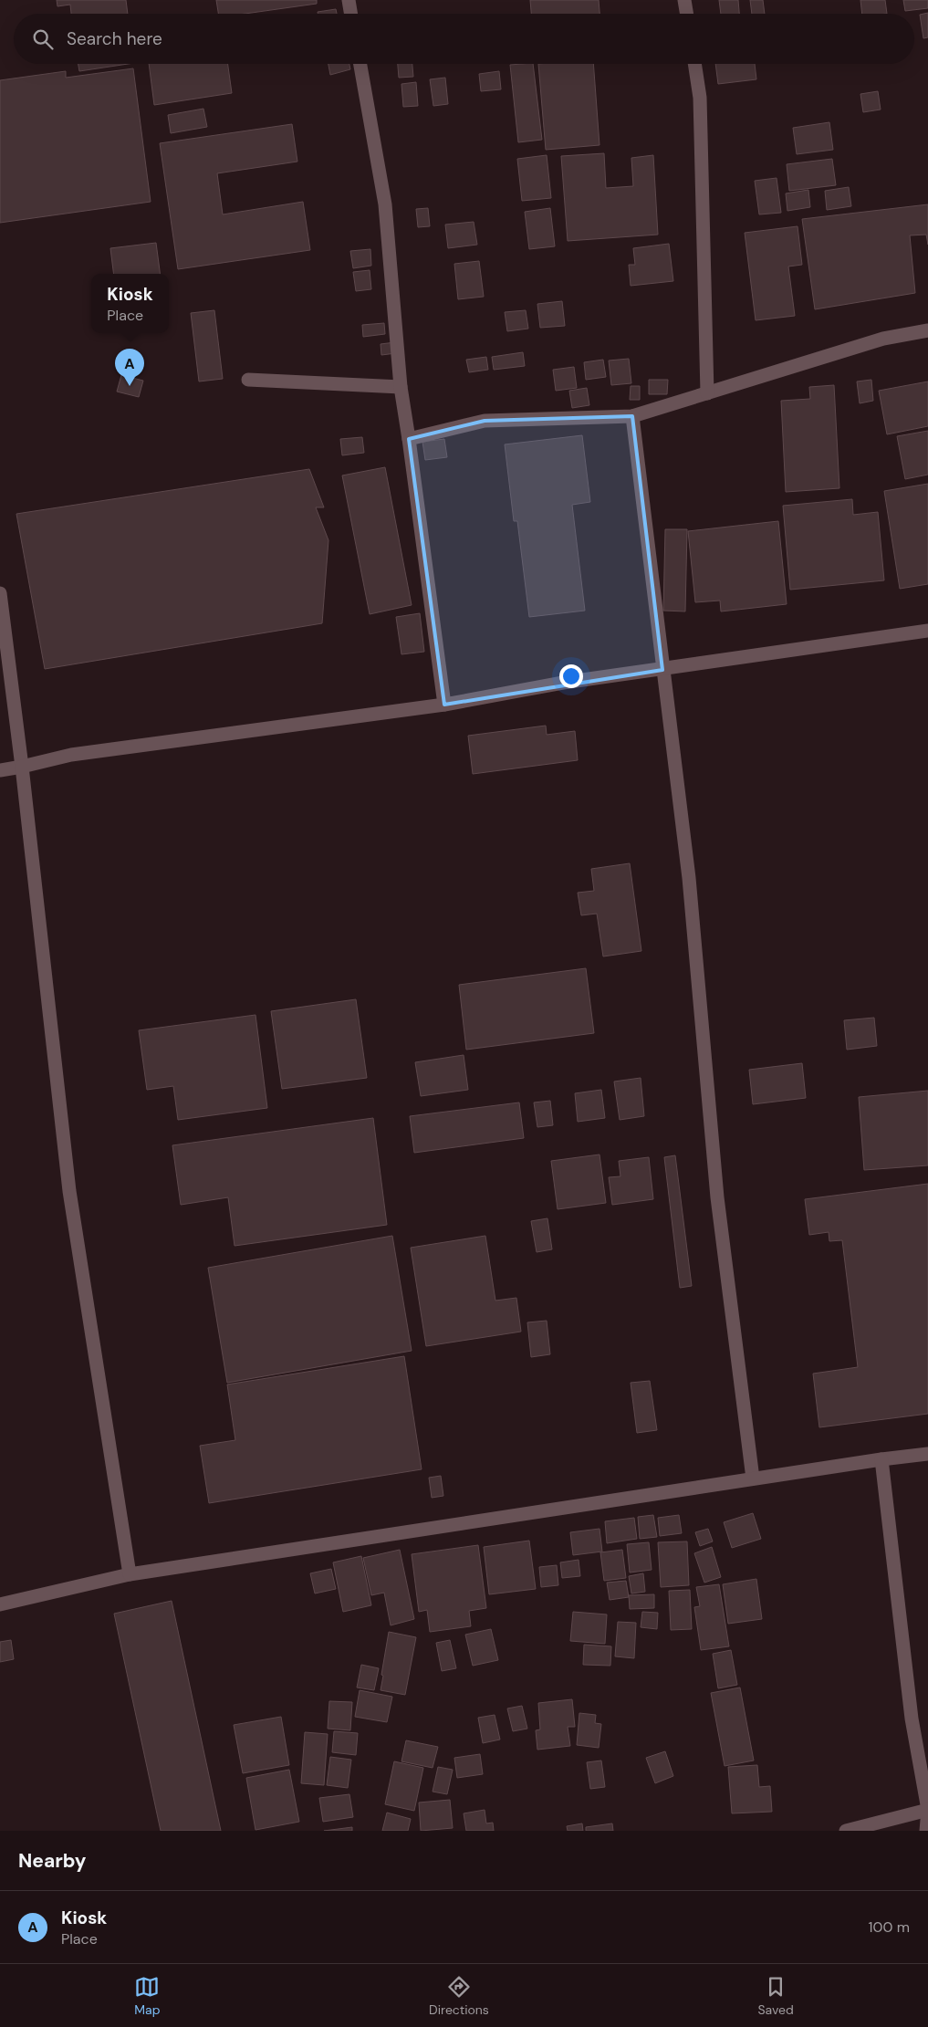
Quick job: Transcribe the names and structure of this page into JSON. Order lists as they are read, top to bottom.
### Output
{
  "page": {
    "search": "Search here",
    "popup": ["Kiosk", "Place"],
    "pins": "A",
    "heading": "Nearby",
    "list": [
      {
        "mark": "A",
        "name": "Kiosk",
        "note": "Place",
        "value": "100 m"
      }
    ],
    "nav": ["Map", "Directions", "Saved"]
  }
}
